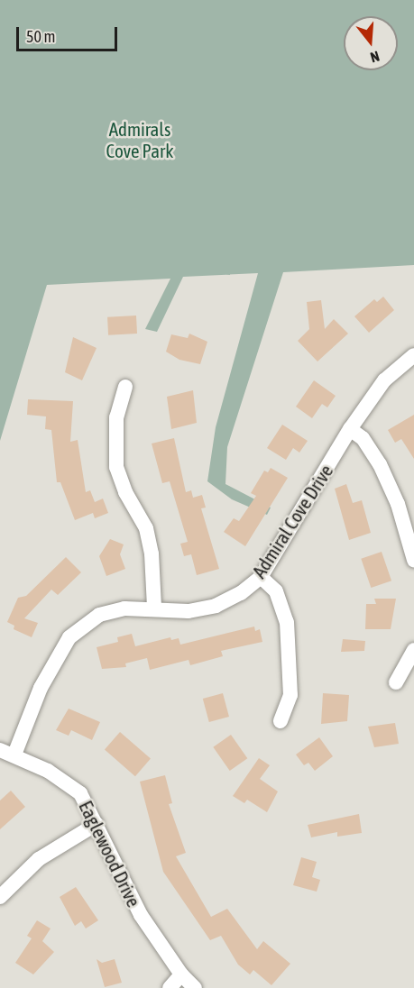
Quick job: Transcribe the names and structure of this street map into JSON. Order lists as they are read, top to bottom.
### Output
{
  "streets": {
    "street": ["Admiral Cove Drive", "Eaglewood Drive"]
  },
  "crossings": [
    ["Admiral Cove Drive", "Eaglewood Drive"]
  ],
  "parks": ["Admirals Cove Park"],
  "scale_bar": "50 m",
  "north": "bottom"
}
